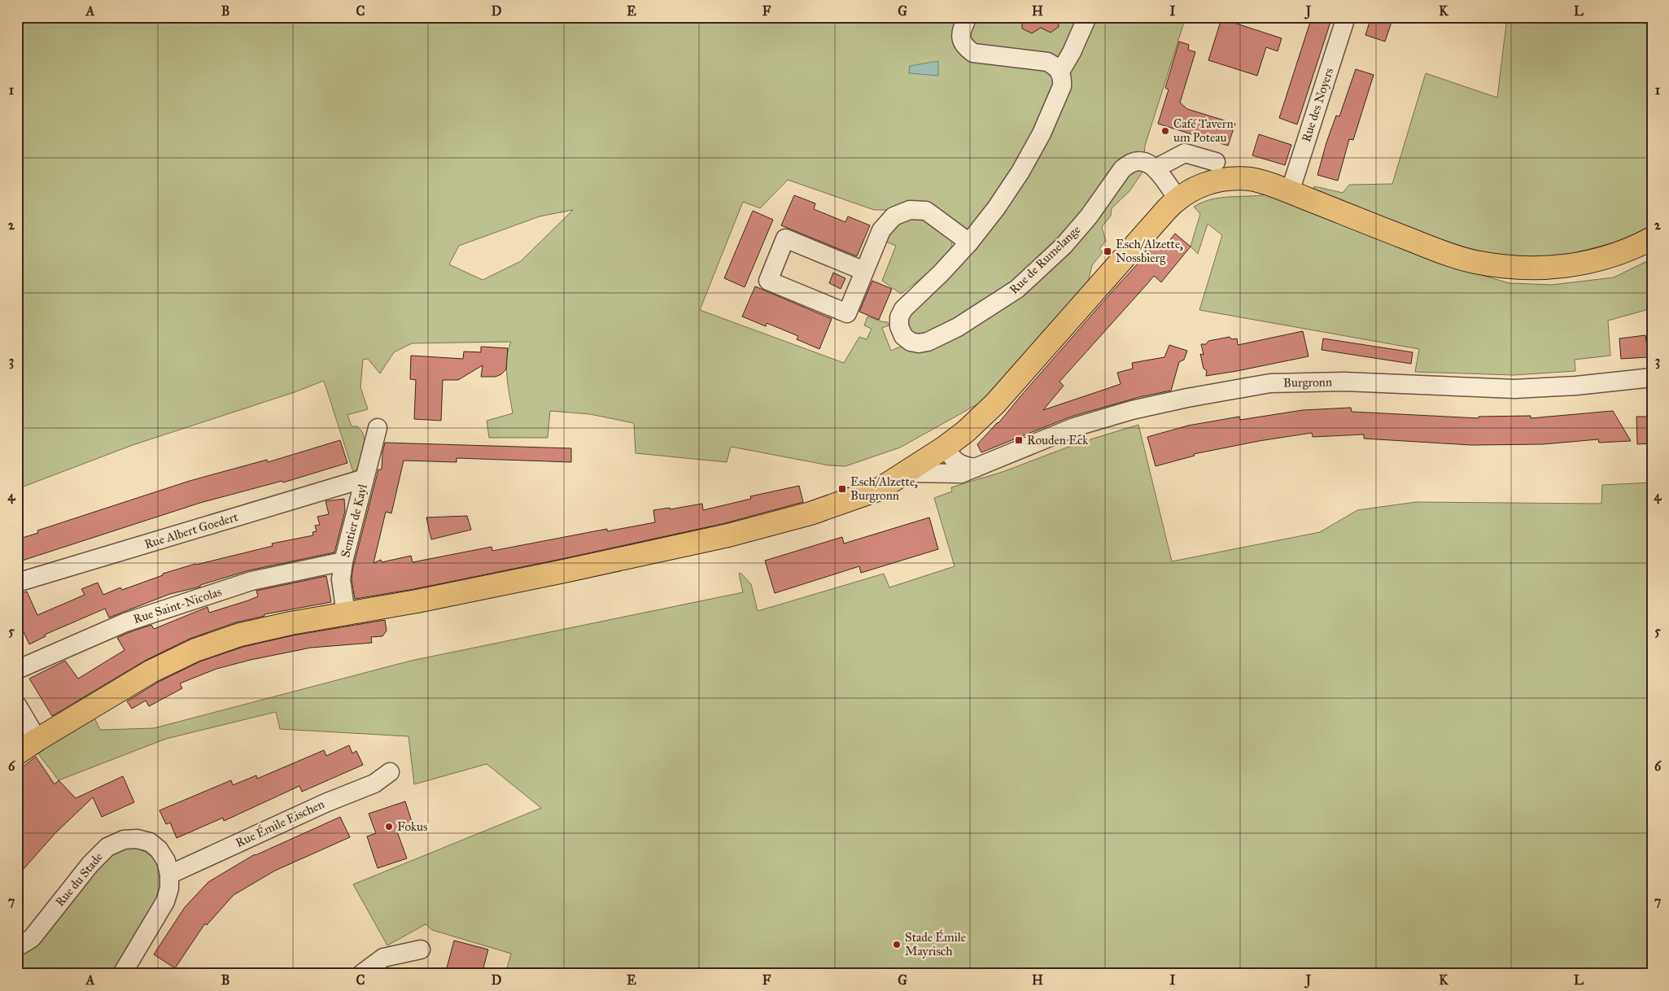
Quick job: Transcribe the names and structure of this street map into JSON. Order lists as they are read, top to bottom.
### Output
{
  "streets": {
    "street": [
      "Rue des Noyers",
      "Rue de Rumelange",
      "Burgronn",
      "Sentier de Kayl",
      "Rue Albert Goedert",
      "Rue Saint-Nicolas",
      "Rue Émile Eischen",
      "Rue du Stade"
    ]
  },
  "crossings": [
    ["Sentier de Kayl", "Rue Albert Goedert"],
    ["Sentier de Kayl", "Rue Saint-Nicolas"],
    ["Rue Émile Eischen", "Rue du Stade"]
  ],
  "places": {
    "other": ["Café Tavern um Poteau", "Fokus", "Stade Émile Mayrisch"],
    "transit": ["Esch/Alzette, Nossbierg", "Rouden Eck", "Esch/Alzette, Burgronn"]
  },
  "grid": {
    "columns": [
      "A",
      "B",
      "C",
      "D",
      "E",
      "F",
      "G",
      "H",
      "I",
      "J",
      "K",
      "L"
    ],
    "rows": [
      "1",
      "2",
      "3",
      "4",
      "5",
      "6",
      "7"
    ]
  }
}
